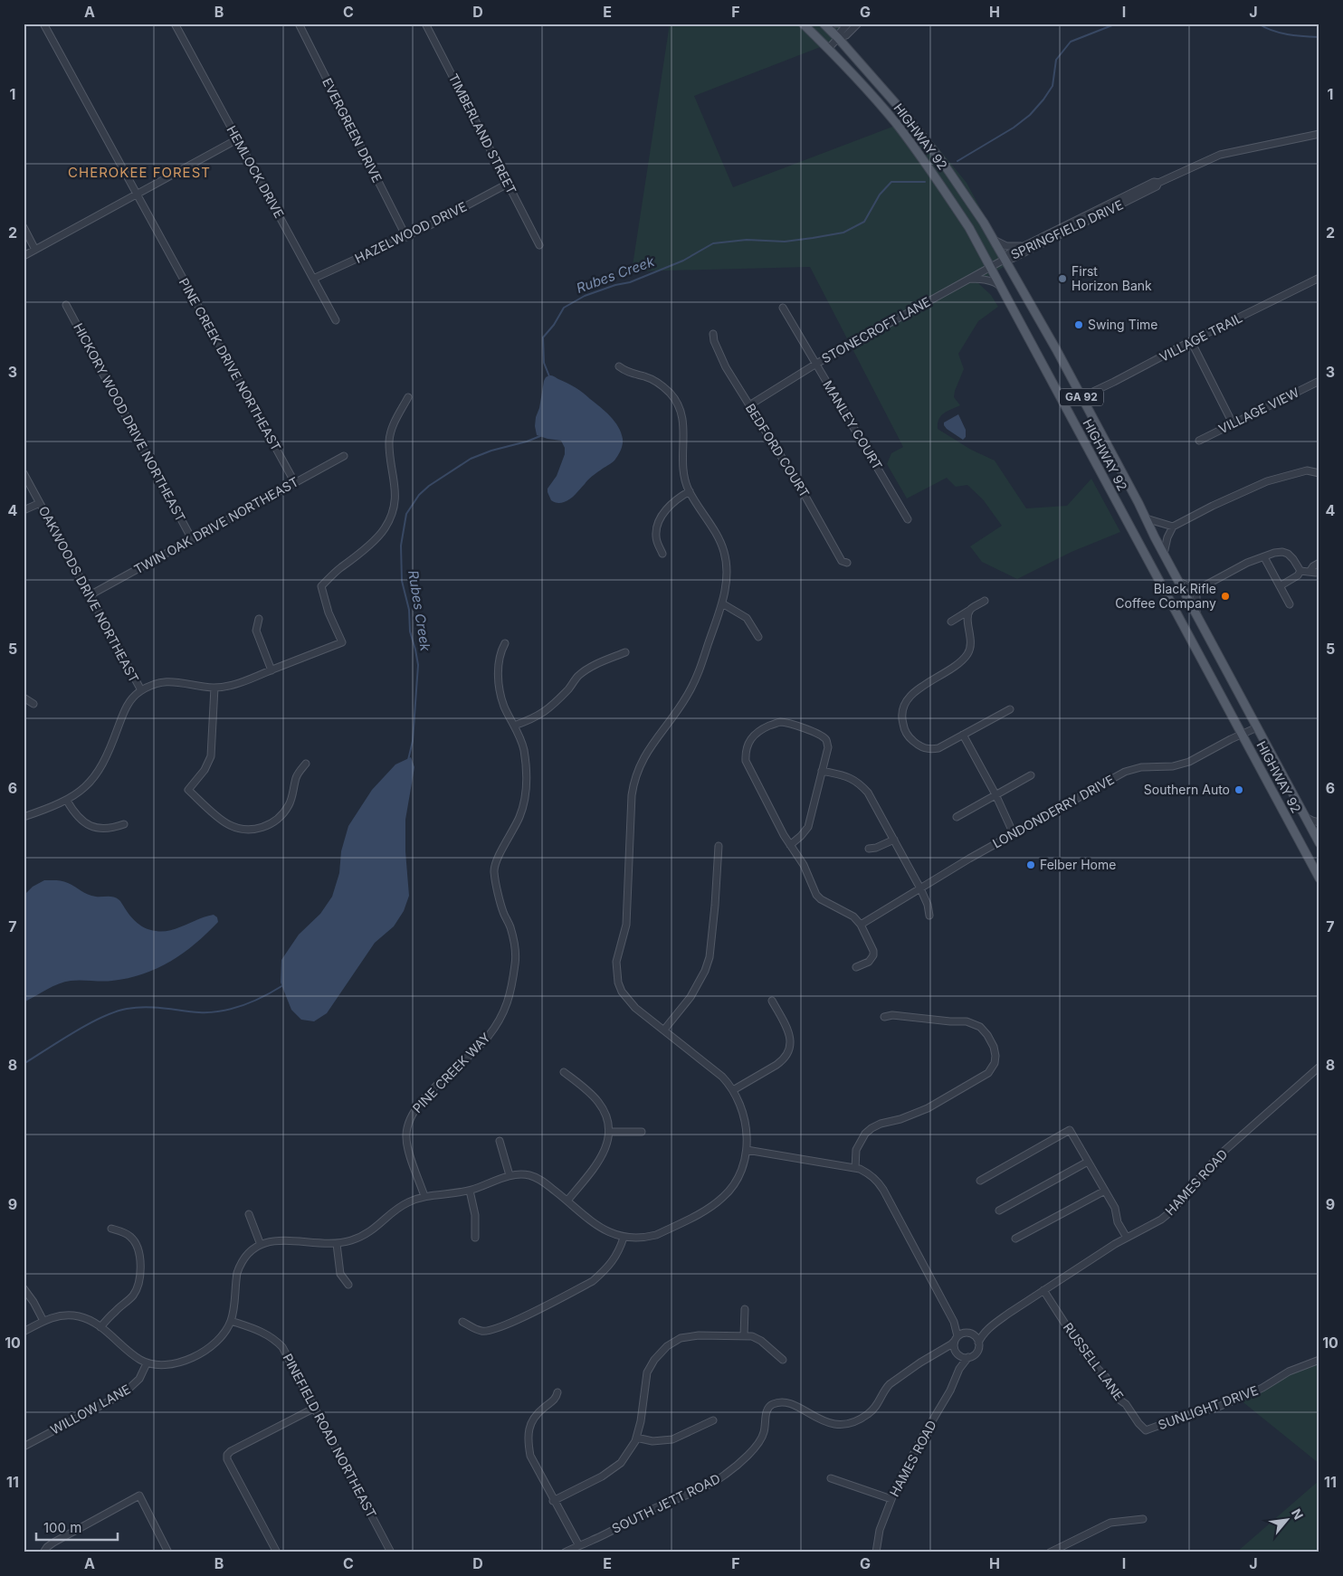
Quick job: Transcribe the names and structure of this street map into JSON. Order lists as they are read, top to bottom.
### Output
{
  "streets": {
    "main road": ["HIGHWAY 92", "GA 92"],
    "street": [
      "EVERGREEN DRIVE",
      "TIMBERLAND STREET",
      "HEMLOCK DRIVE",
      "SPRINGFIELD DRIVE",
      "HAZELWOOD DRIVE",
      "STONECROFT LANE",
      "VILLAGE TRAIL",
      "PINE CREEK DRIVE NORTHEAST",
      "VILLAGE VIEW",
      "HICKORY WOOD DRIVE NORTHEAST",
      "MANLEY COURT",
      "BEDFORD COURT",
      "TWIN OAK DRIVE NORTHEAST",
      "OAKWOODS DRIVE NORTHEAST",
      "LONDONDERRY DRIVE",
      "PINE CREEK WAY",
      "HAMES ROAD",
      "RUSSELL LANE",
      "SUNLIGHT DRIVE",
      "WILLOW LANE",
      "PINEFIELD ROAD NORTHEAST",
      "SOUTH JETT ROAD"
    ]
  },
  "crossings": [
    ["EVERGREEN DRIVE", "HAZELWOOD DRIVE"],
    ["TIMBERLAND STREET", "HAZELWOOD DRIVE"],
    ["HIGHWAY 92", "SPRINGFIELD DRIVE"],
    ["HIGHWAY 92", "STONECROFT LANE"],
    ["HIGHWAY 92", "VILLAGE TRAIL"],
    ["HIGHWAY 92", "LONDONDERRY DRIVE"],
    ["HEMLOCK DRIVE", "HAZELWOOD DRIVE"],
    ["SPRINGFIELD DRIVE", "STONECROFT LANE"],
    ["STONECROFT LANE", "MANLEY COURT"],
    ["STONECROFT LANE", "BEDFORD COURT"],
    ["PINE CREEK DRIVE NORTHEAST", "TWIN OAK DRIVE NORTHEAST"],
    ["HICKORY WOOD DRIVE NORTHEAST", "TWIN OAK DRIVE NORTHEAST"],
    ["TWIN OAK DRIVE NORTHEAST", "OAKWOODS DRIVE NORTHEAST"],
    ["HAMES ROAD", "RUSSELL LANE"],
    ["HAMES ROAD", "SOUTH JETT ROAD"],
    ["RUSSELL LANE", "SUNLIGHT DRIVE"]
  ],
  "districts": ["CHEROKEE FOREST"],
  "water": ["Rubes Creek"],
  "places": [
    "First Horizon Bank",
    "Swing Time",
    "Black Rifle Coffee Company",
    "Southern Auto",
    "Felber Home"
  ],
  "scale_bar": "100 m",
  "north": "top right",
  "grid": {
    "columns": [
      "A",
      "B",
      "C",
      "D",
      "E",
      "F",
      "G",
      "H",
      "I",
      "J"
    ],
    "rows": [
      "1",
      "2",
      "3",
      "4",
      "5",
      "6",
      "7",
      "8",
      "9",
      "10",
      "11"
    ]
  }
}
